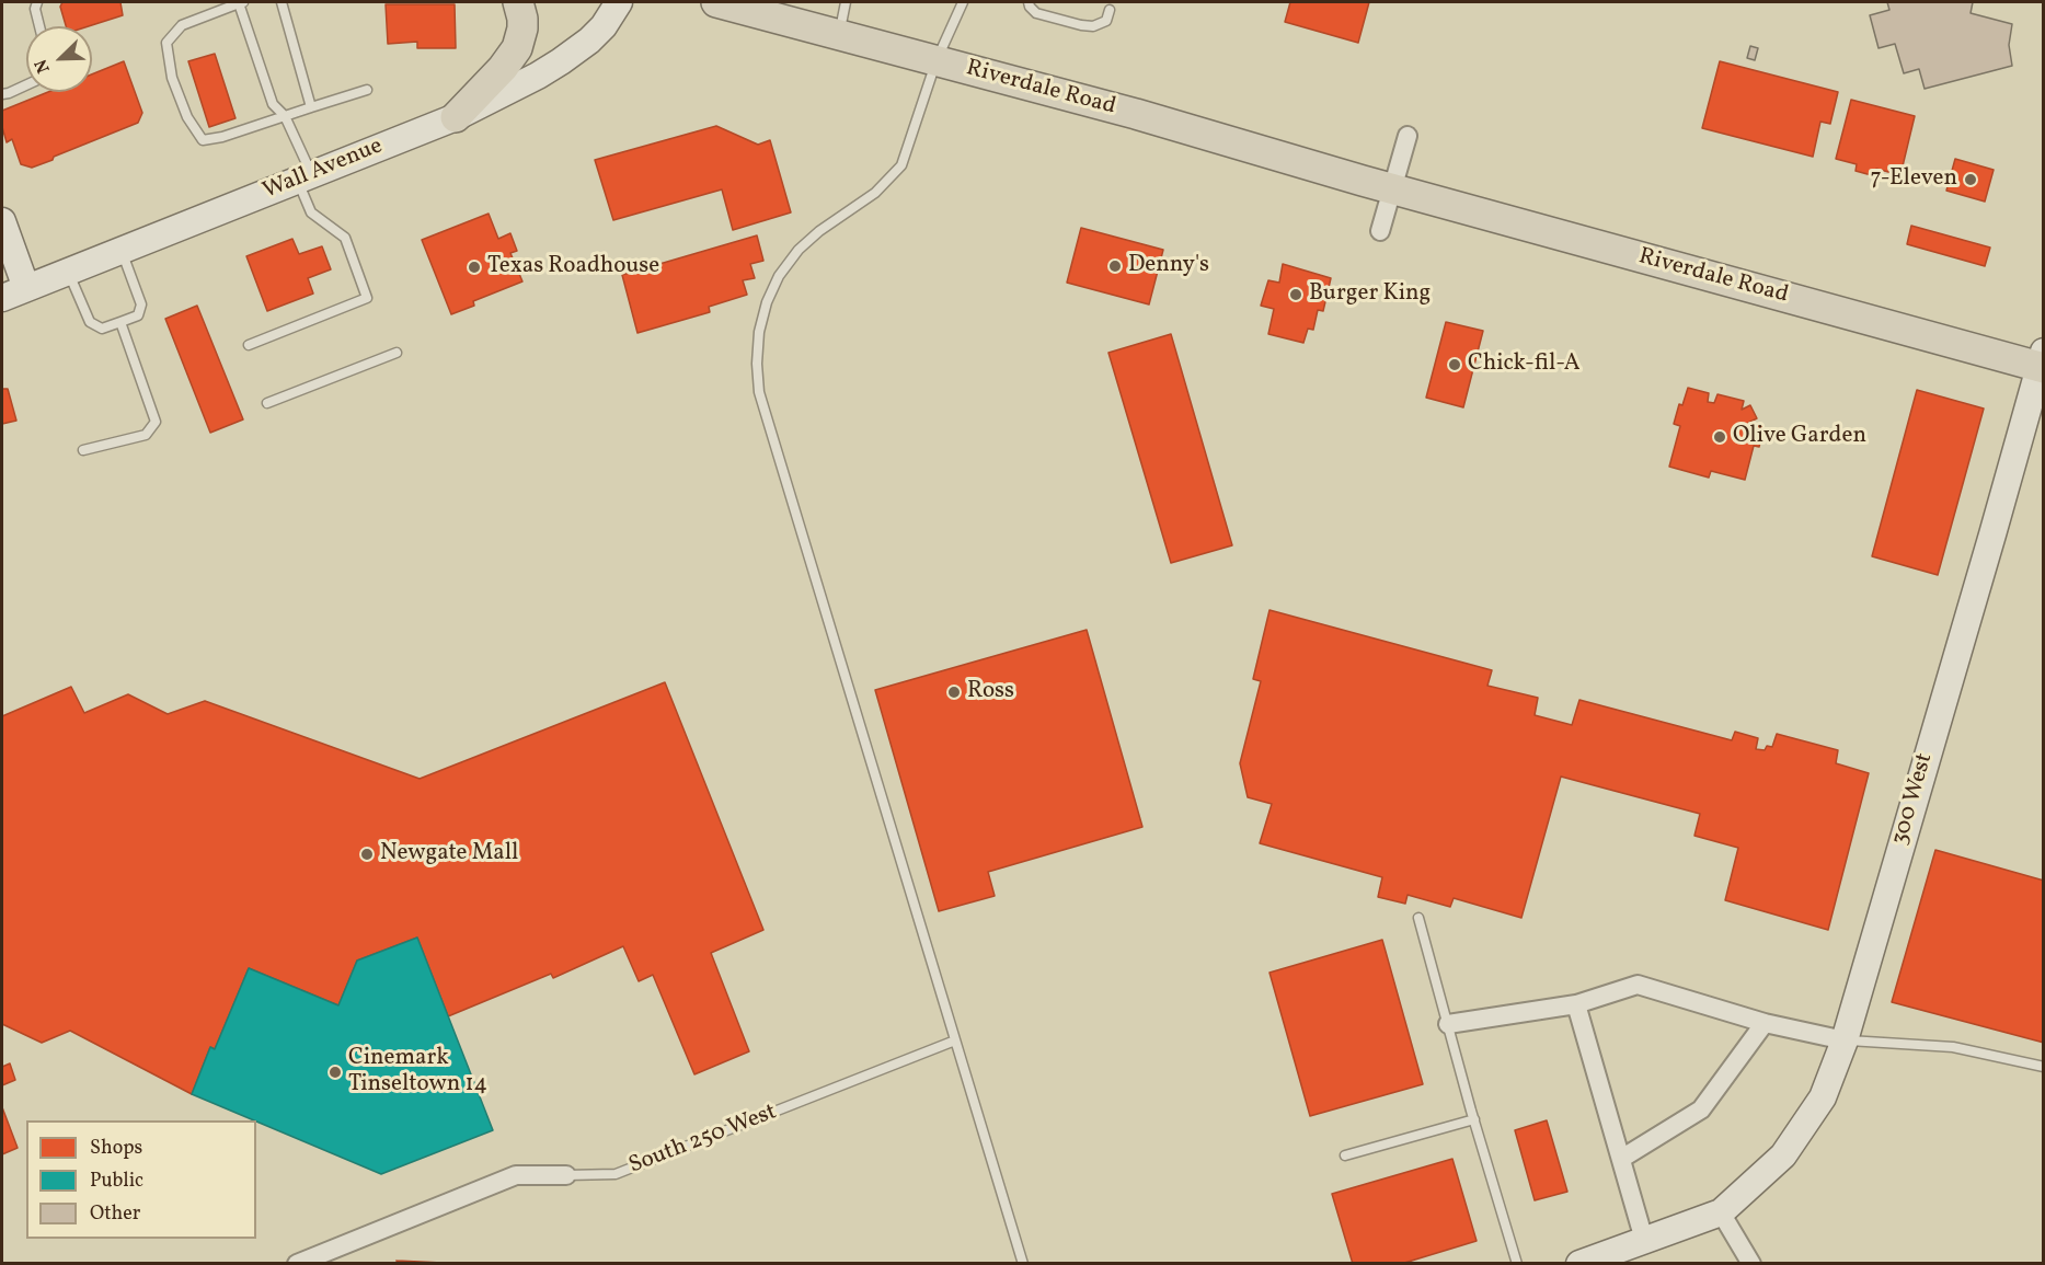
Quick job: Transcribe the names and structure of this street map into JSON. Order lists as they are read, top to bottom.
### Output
{
  "streets": {
    "main road": ["Riverdale Road"],
    "street": ["Wall Avenue", "300 West", "South 250 West"]
  },
  "crossings": [
    ["Riverdale Road", "300 West"]
  ],
  "places": [
    "7-Eleven",
    "Denny's",
    "Texas Roadhouse",
    "Burger King",
    "Chick-fil-A",
    "Olive Garden",
    "Ross",
    "Newgate Mall",
    "Cinemark Tinseltown 14"
  ],
  "legend": ["Shops", "Public", "Other"],
  "north": "bottom left"
}
